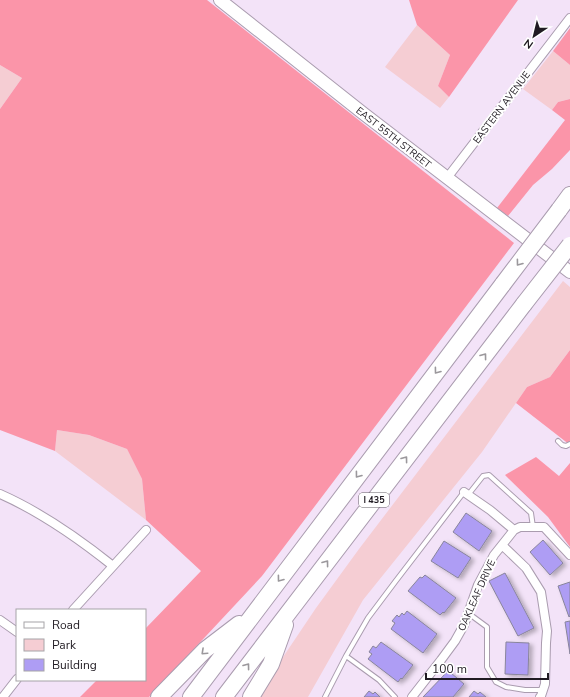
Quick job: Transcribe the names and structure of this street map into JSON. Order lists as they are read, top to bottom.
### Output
{
  "streets": {
    "highway": ["I 435"],
    "street": ["EASTERN AVENUE", "EAST 55TH STREET", "OAKLEAF DRIVE"]
  },
  "crossings": [
    ["EASTERN AVENUE", "EAST 55TH STREET"]
  ],
  "legend": ["Road", "Park", "Building"],
  "scale_bar": "100 m",
  "north": "bottom left"
}
